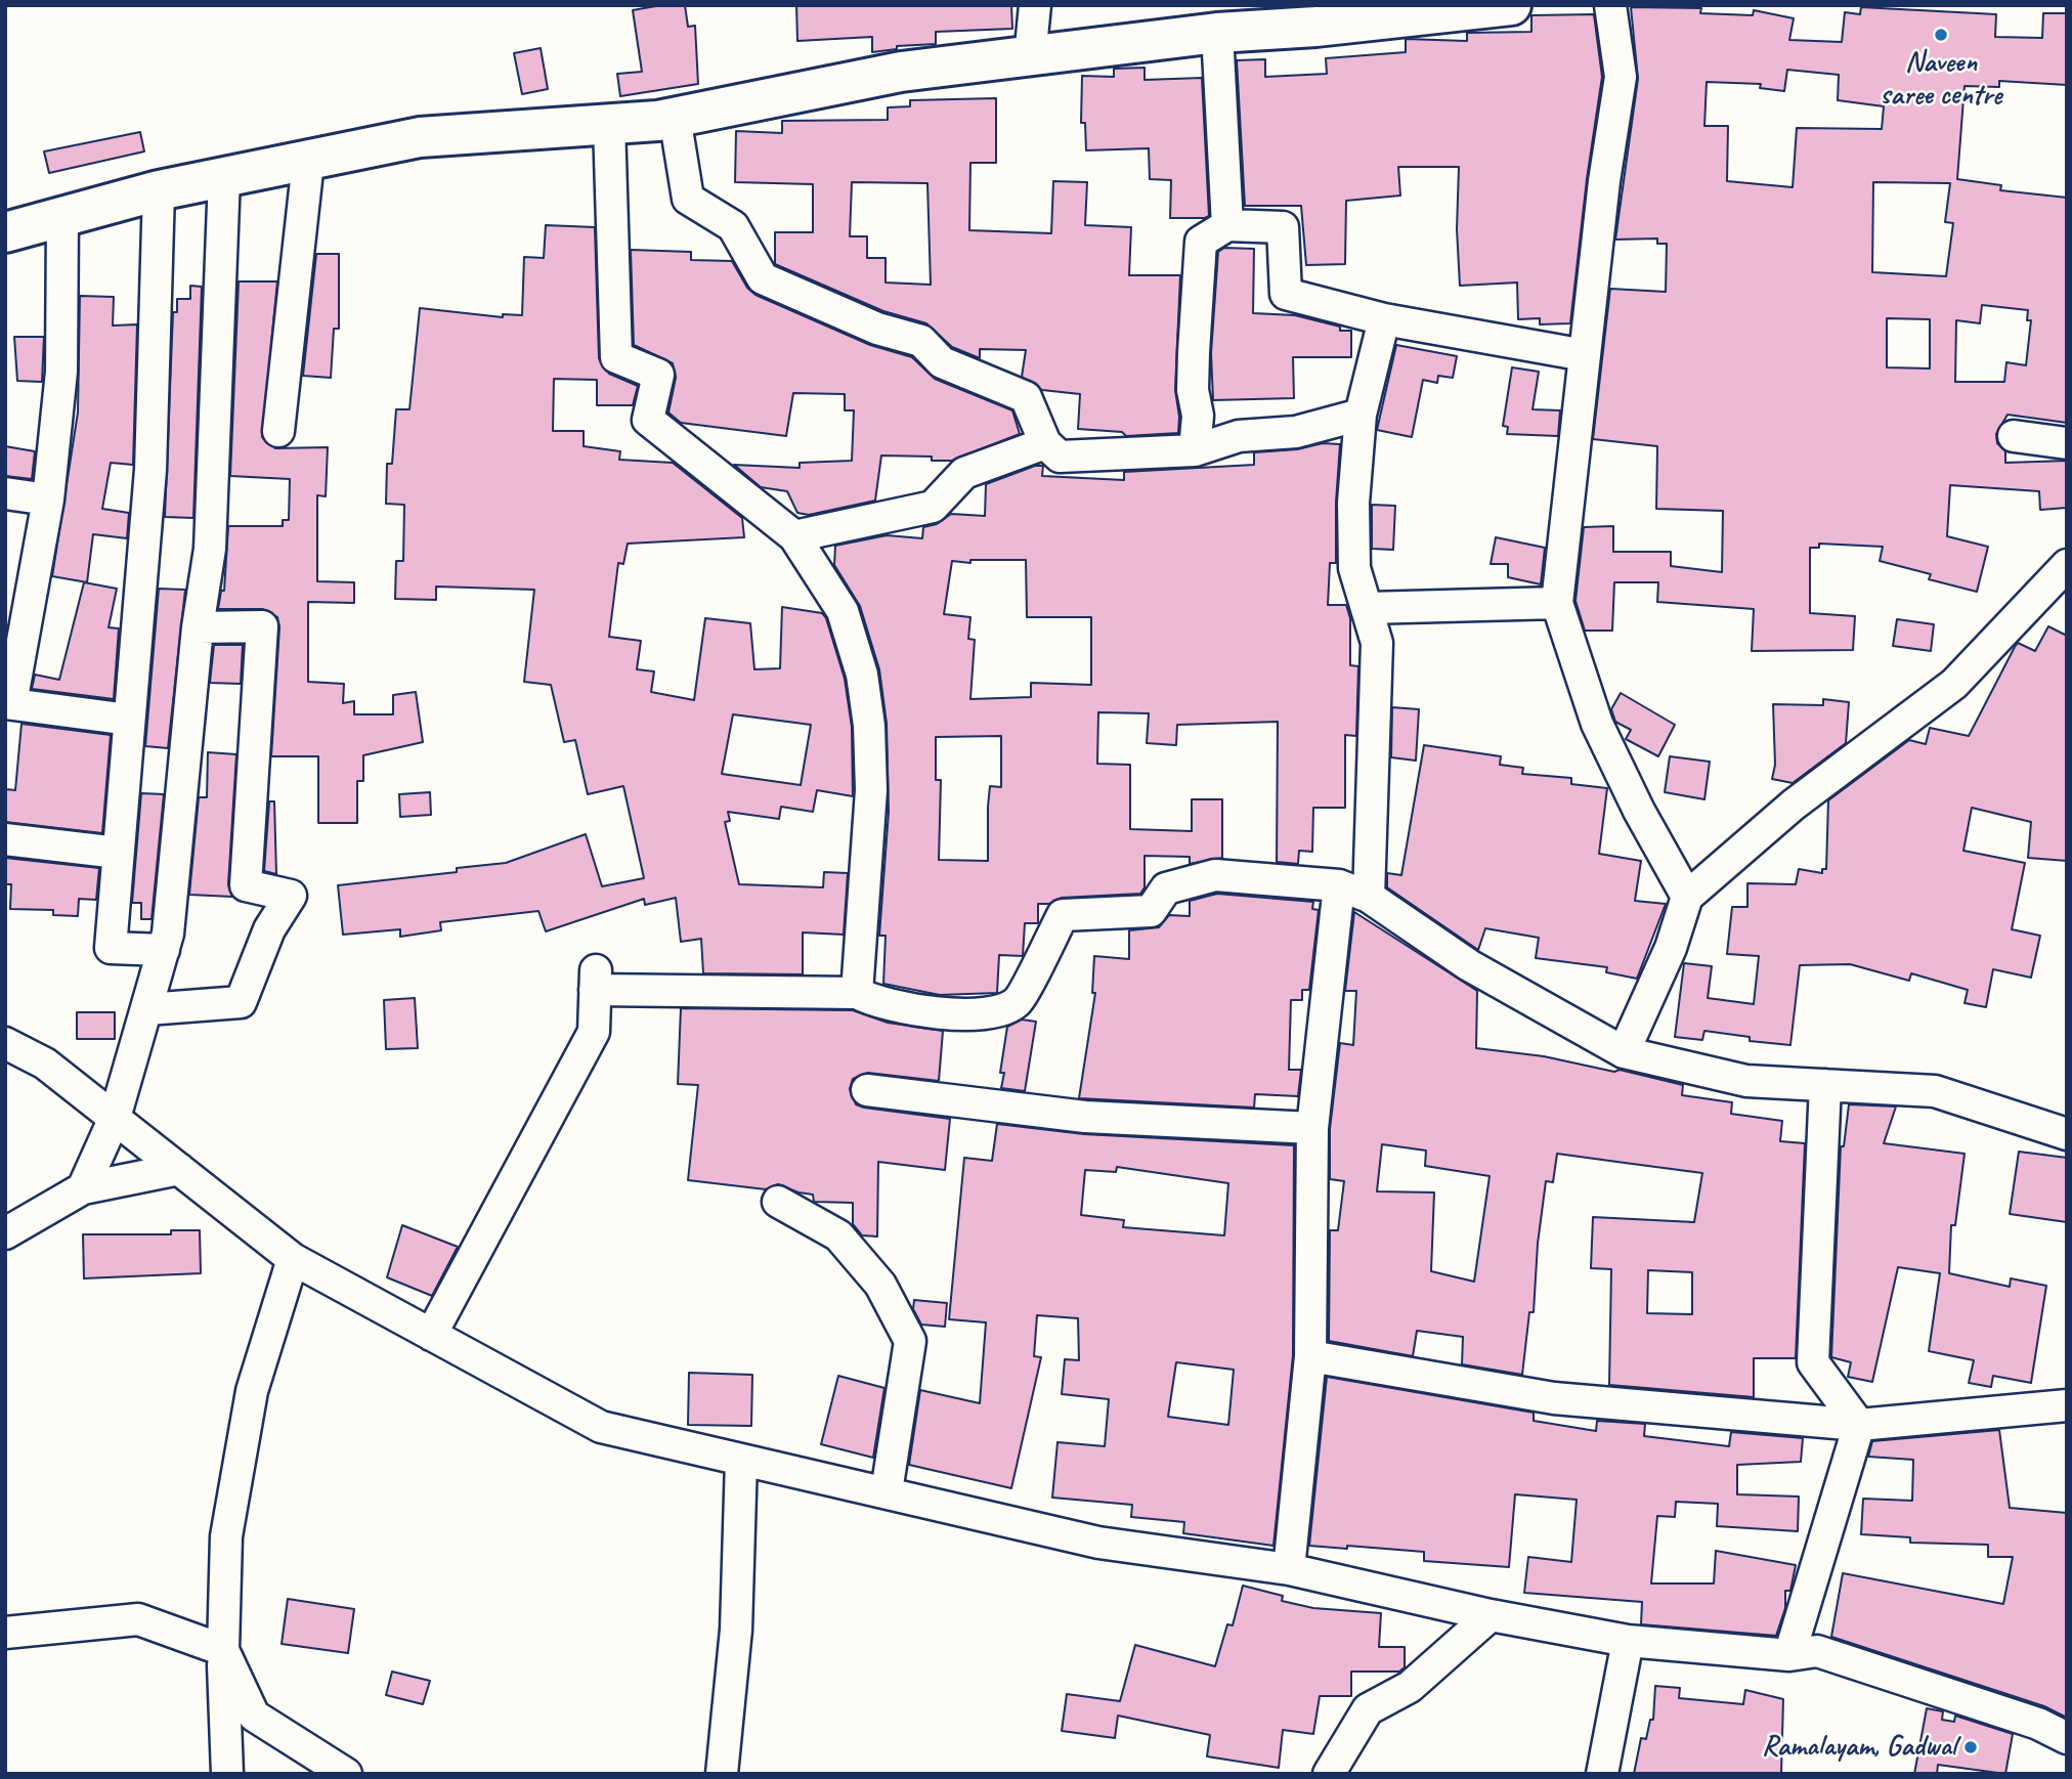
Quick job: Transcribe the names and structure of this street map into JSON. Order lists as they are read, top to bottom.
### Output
{
  "places": ["Naveen saree centre", "Ramalayam, Gadwal"]
}
